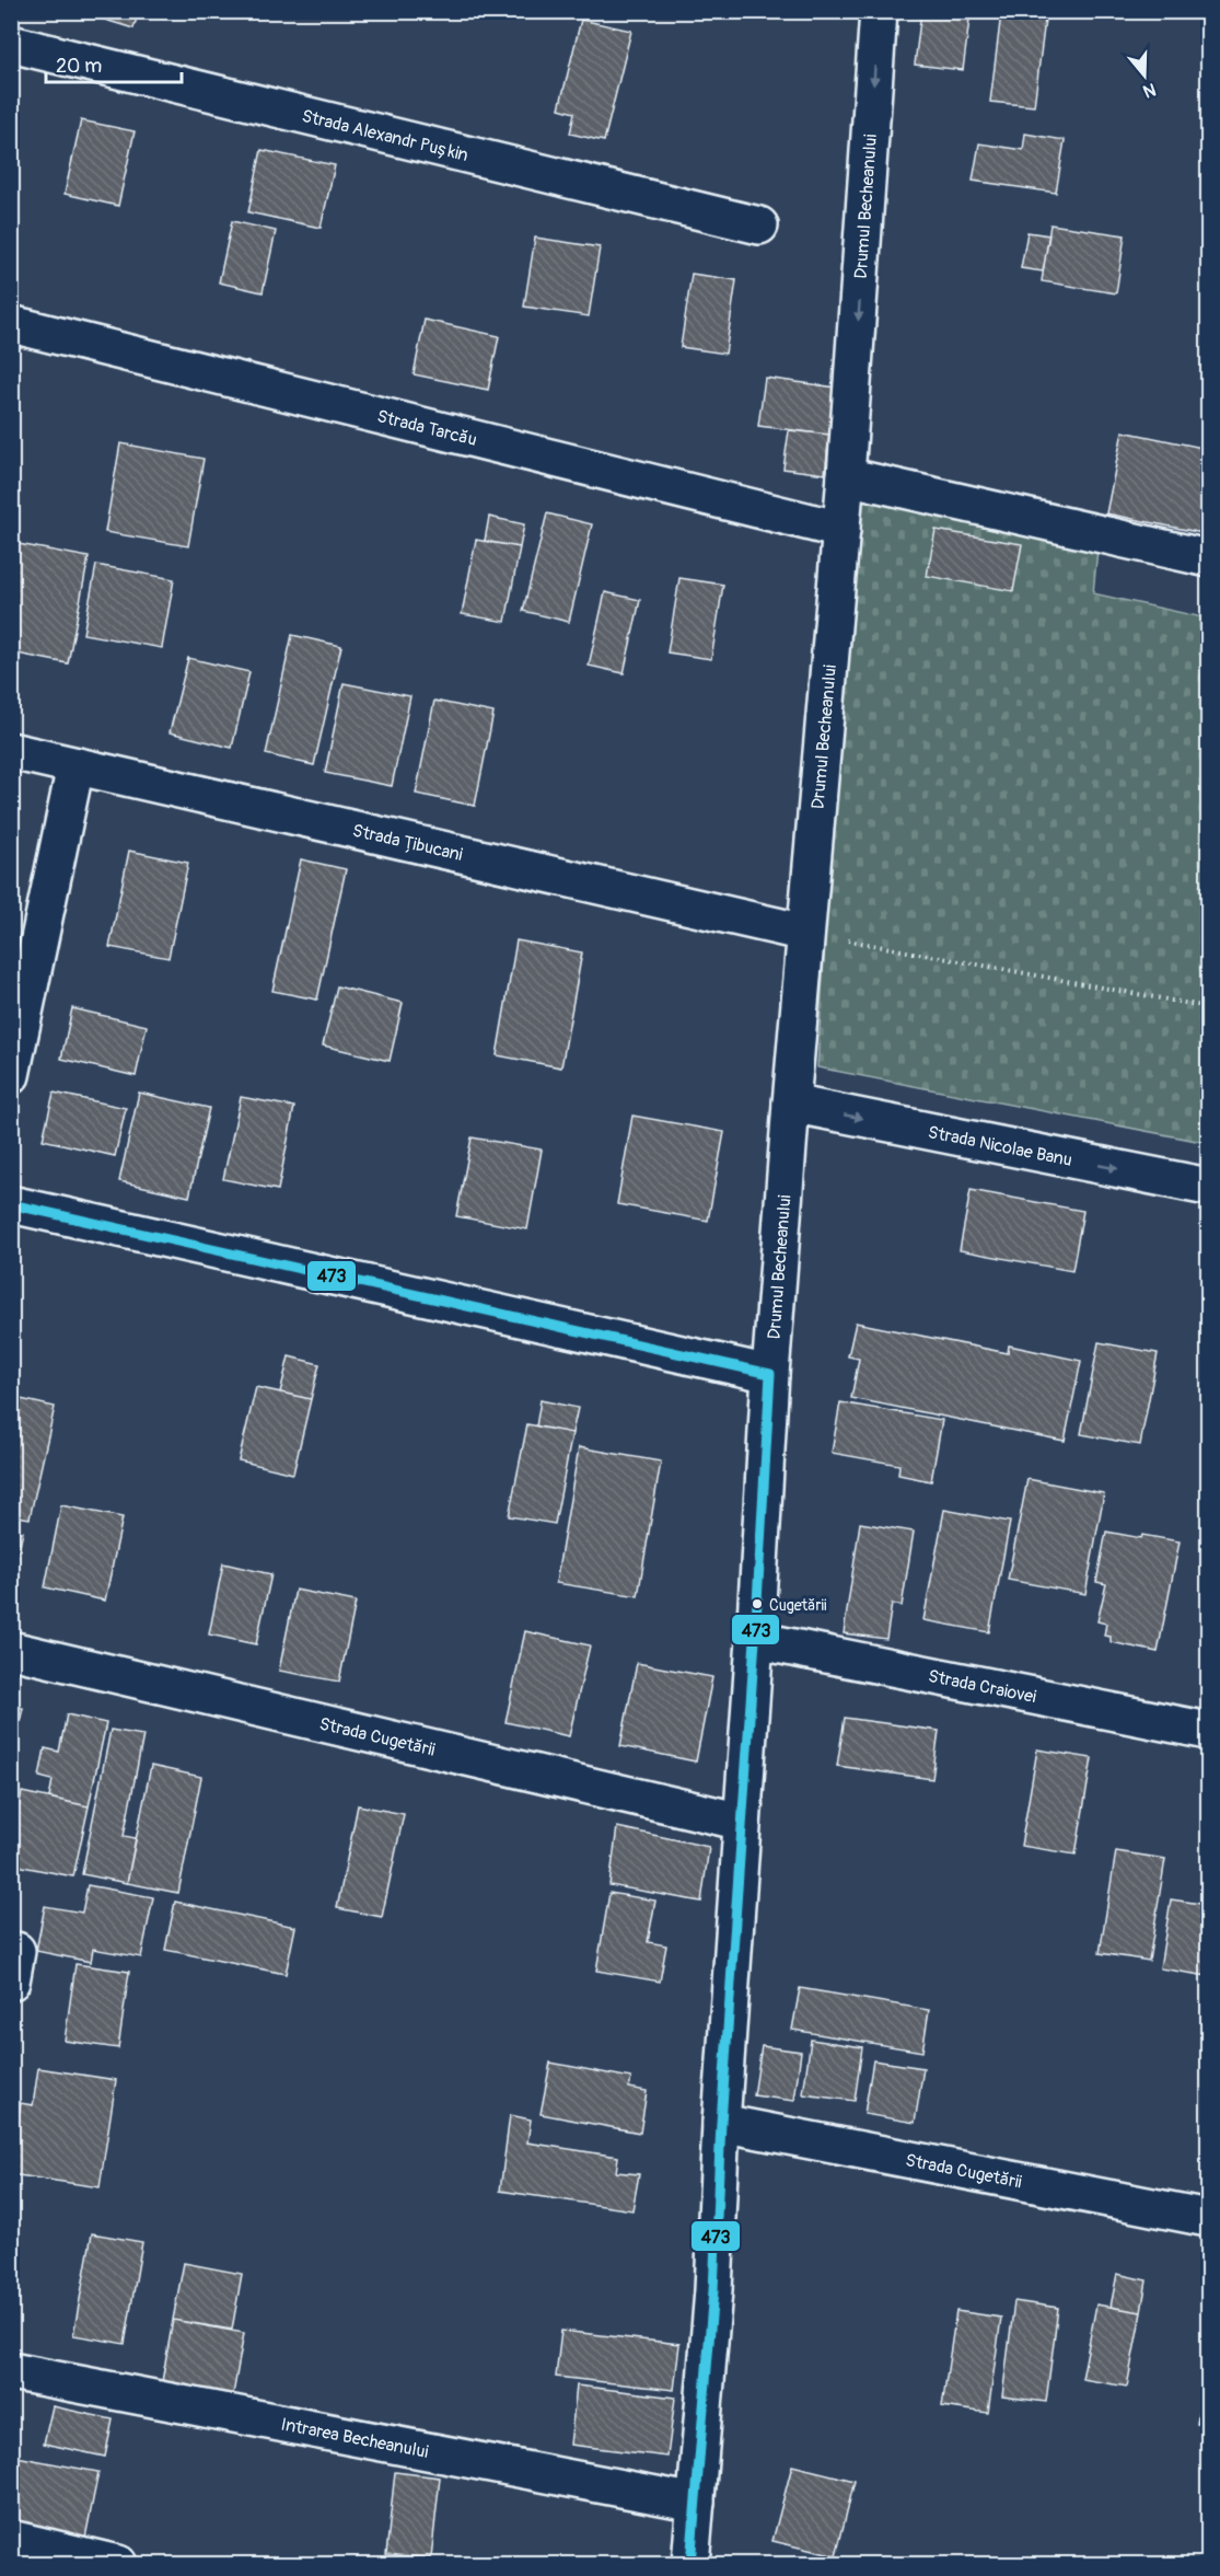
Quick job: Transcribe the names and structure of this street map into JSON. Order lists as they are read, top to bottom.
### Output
{
  "streets": {
    "street": [
      "Strada Alexandr Pușkin",
      "Drumul Becheanului",
      "Strada Tarcău",
      "Strada Țibucani",
      "Strada Nicolae Banu",
      "Strada Craiovei",
      "Strada Cugetării",
      "Intrarea Becheanului"
    ]
  },
  "crossings": [
    ["Drumul Becheanului", "Strada Tarcău"],
    ["Drumul Becheanului", "Strada Țibucani"],
    ["Drumul Becheanului", "Strada Nicolae Banu"],
    ["Drumul Becheanului", "Strada Craiovei"],
    ["Drumul Becheanului", "Strada Cugetării"],
    ["Drumul Becheanului", "Intrarea Becheanului"]
  ],
  "one_way": ["Strada Nicolae Banu"],
  "places": ["Cugetării"],
  "lines": ["transit line 473"],
  "scale_bar": "20 m",
  "north": "bottom"
}
